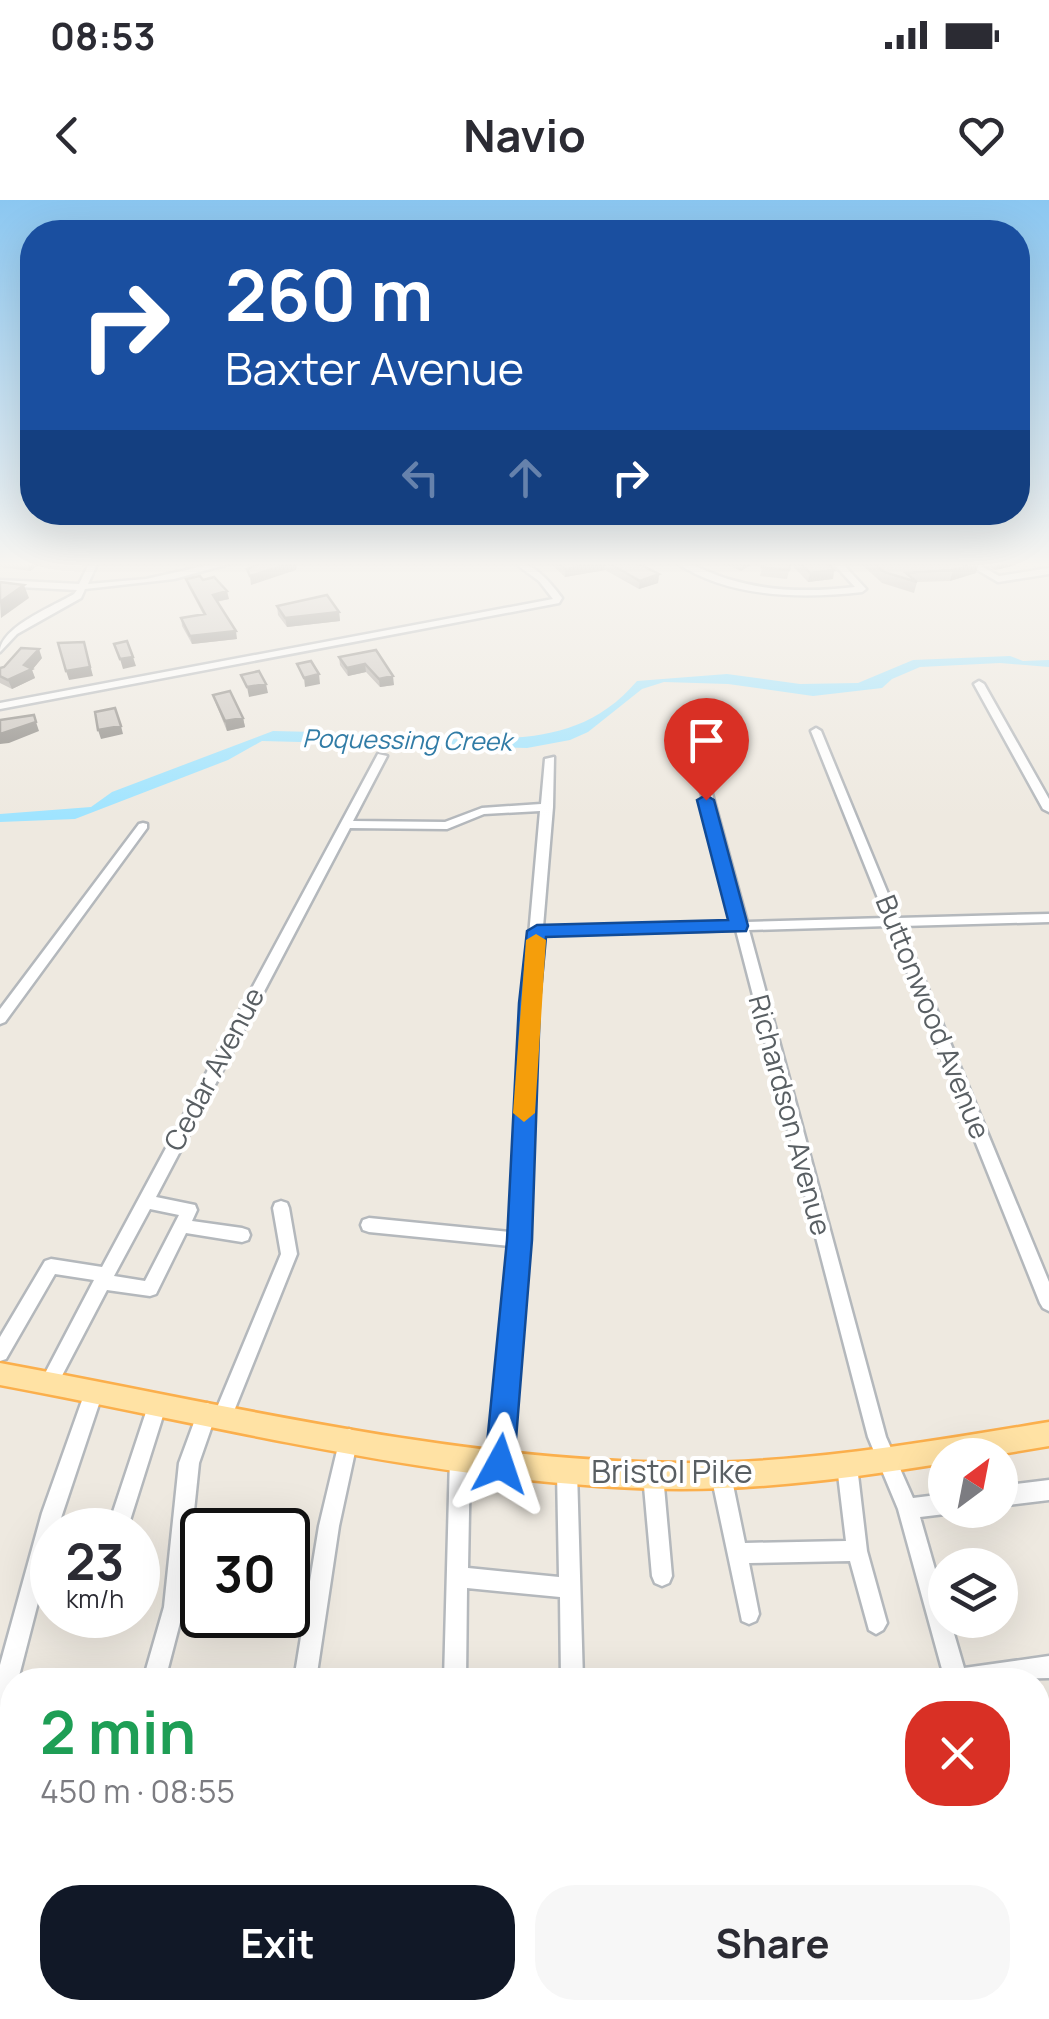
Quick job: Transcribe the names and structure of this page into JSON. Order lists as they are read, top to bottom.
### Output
{
  "streets": {
    "main road": ["Bristol Pike"],
    "street": ["Buttonwood Avenue", "Cedar Avenue", "Richardson Avenue"]
  },
  "crossings": [
    ["Cedar Avenue", "Bristol Pike"],
    ["Richardson Avenue", "Bristol Pike"]
  ],
  "water": ["Poquessing Creek"],
  "north": "top right",
  "page": {
    "status": "08:53",
    "header": "Navio",
    "turn": ["260 m", "Baxter Avenue"],
    "speed": "23 km/h",
    "limit": "30",
    "heading": ["2 min", "450 m · 08:55"],
    "buttons": ["Exit", "Share"]
  }
}
